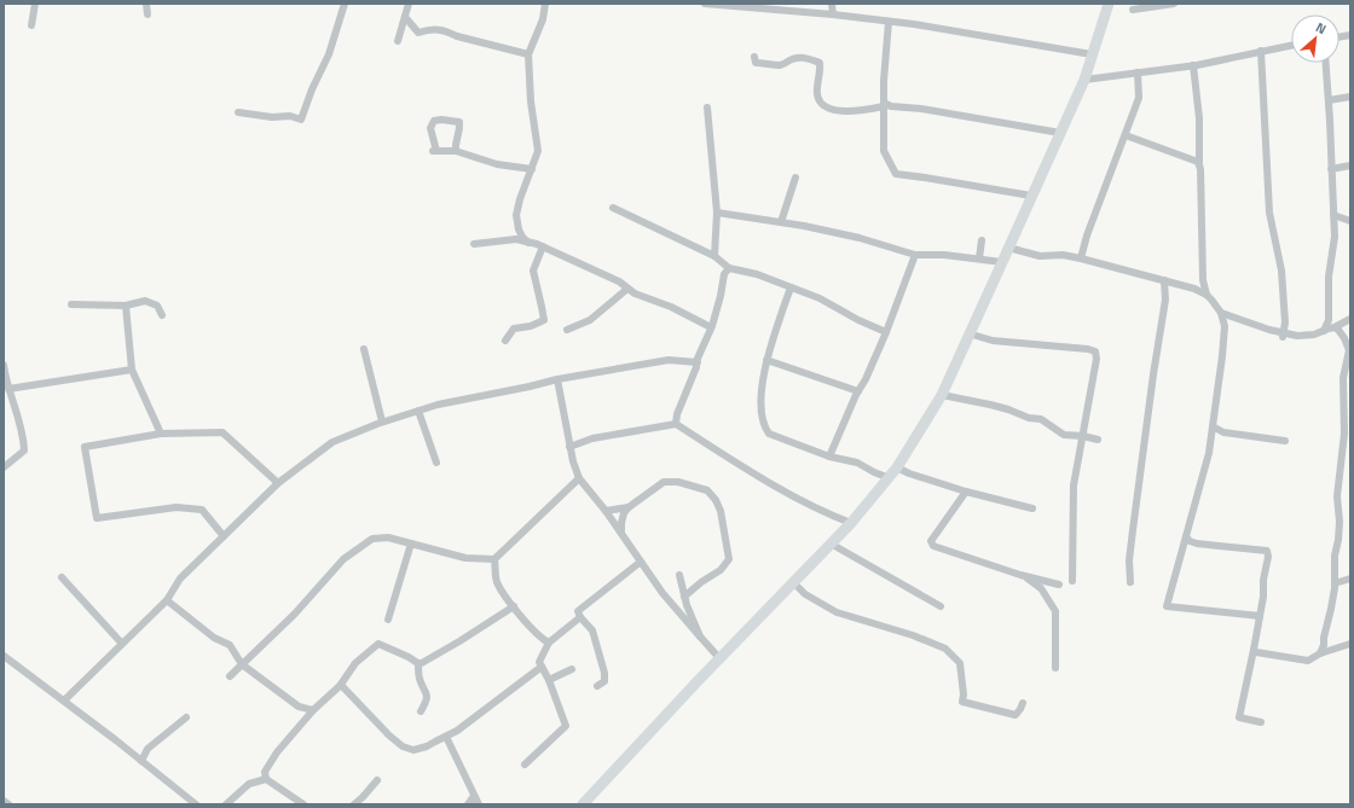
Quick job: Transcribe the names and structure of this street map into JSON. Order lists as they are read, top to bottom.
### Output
{
  "north": "top right"
}
